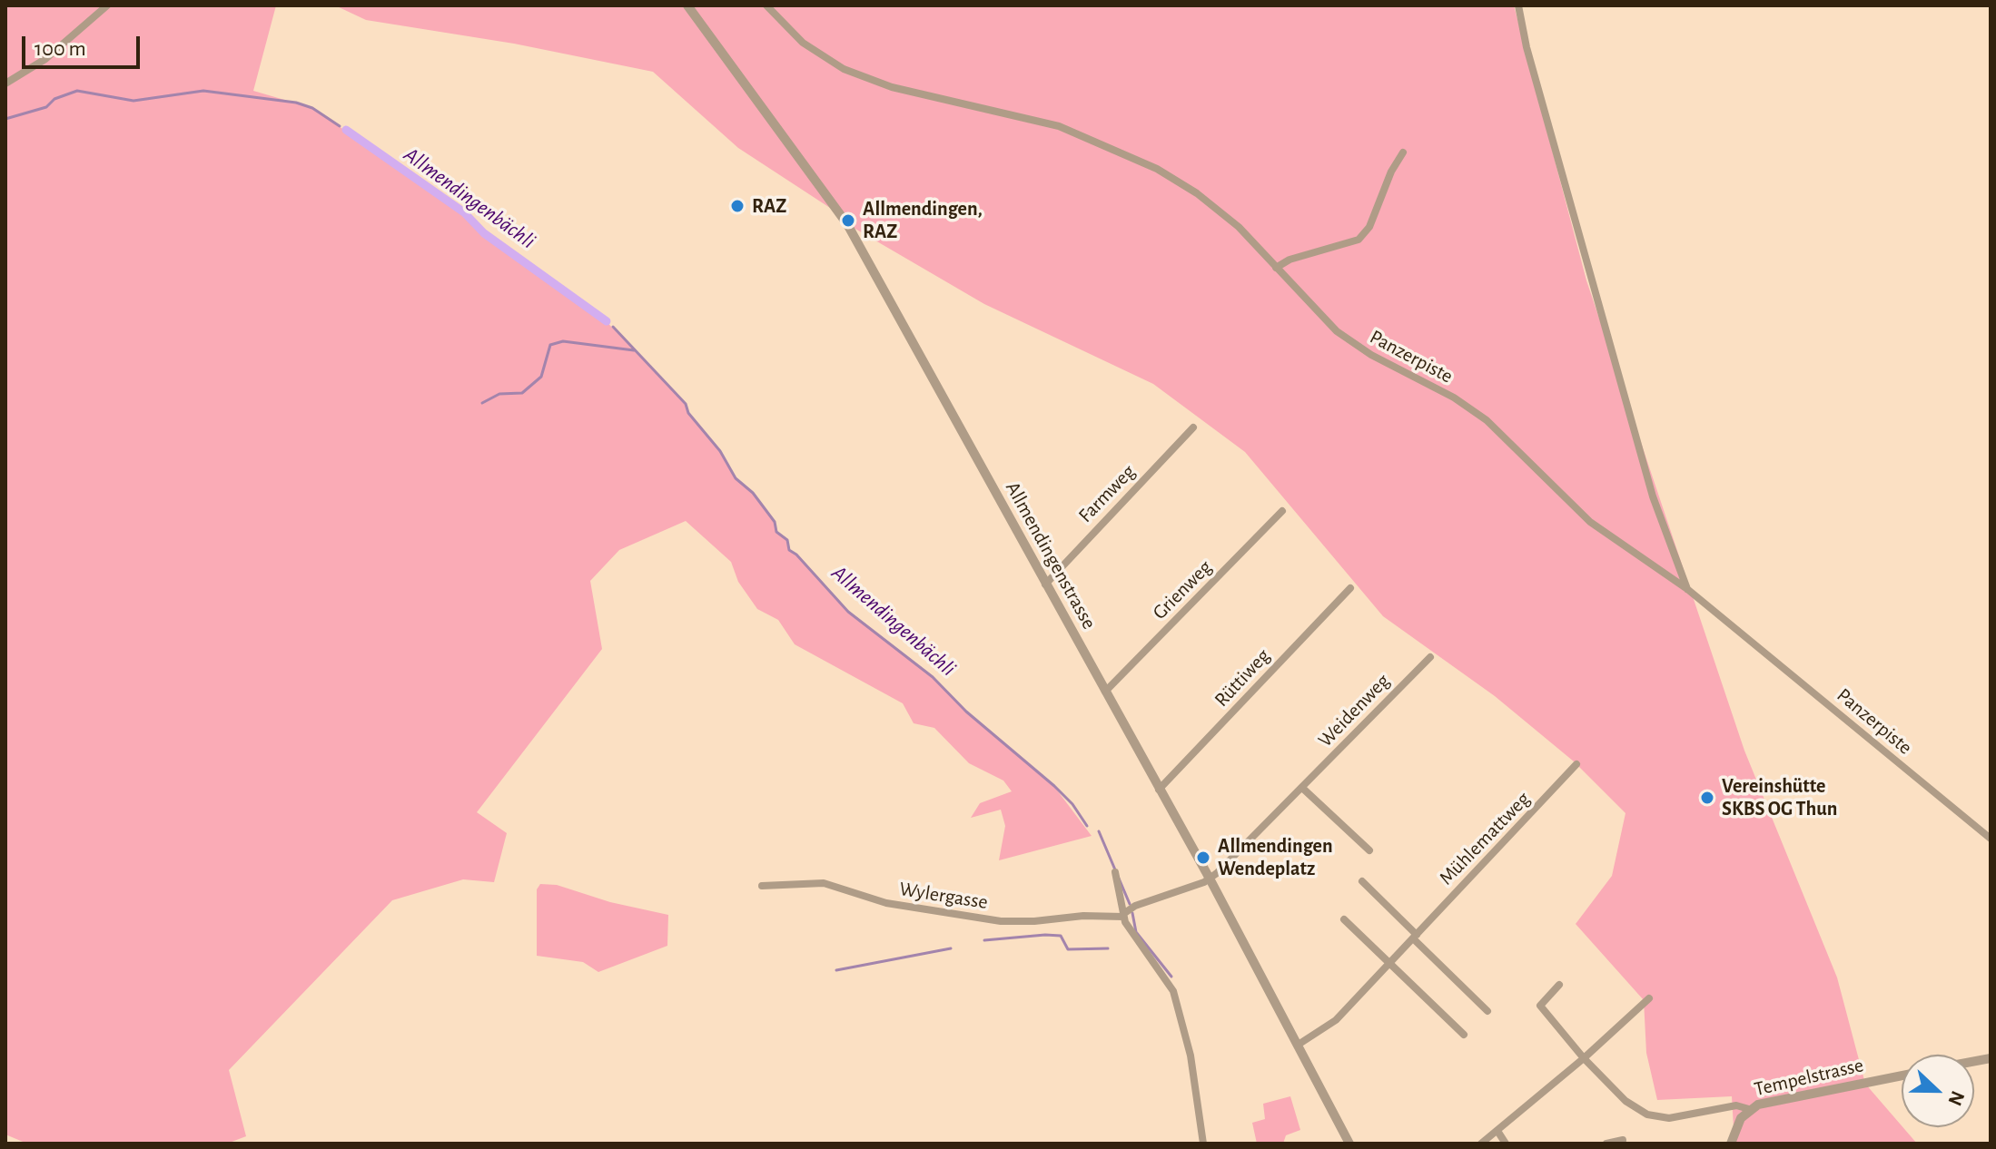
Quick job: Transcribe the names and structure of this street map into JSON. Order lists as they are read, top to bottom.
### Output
{
  "streets": {
    "street": [
      "Panzerpiste",
      "Farmweg",
      "Allmendingenstrasse",
      "Grienweg",
      "Rüttiweg",
      "Weidenweg",
      "Mühlemattweg",
      "Wylergasse",
      "Tempelstrasse"
    ]
  },
  "crossings": [
    ["Farmweg", "Allmendingenstrasse"],
    ["Allmendingenstrasse", "Grienweg"],
    ["Allmendingenstrasse", "Rüttiweg"],
    ["Allmendingenstrasse", "Weidenweg"],
    ["Allmendingenstrasse", "Mühlemattweg"],
    ["Allmendingenstrasse", "Wylergasse"],
    ["Weidenweg", "Wylergasse"]
  ],
  "water": ["Allmendingenbächli"],
  "places": [
    "RAZ",
    "Allmendingen, RAZ",
    "Vereinshütte SKBS OG Thun",
    "Allmendingen Wendeplatz"
  ],
  "scale_bar": "100 m",
  "north": "right"
}
